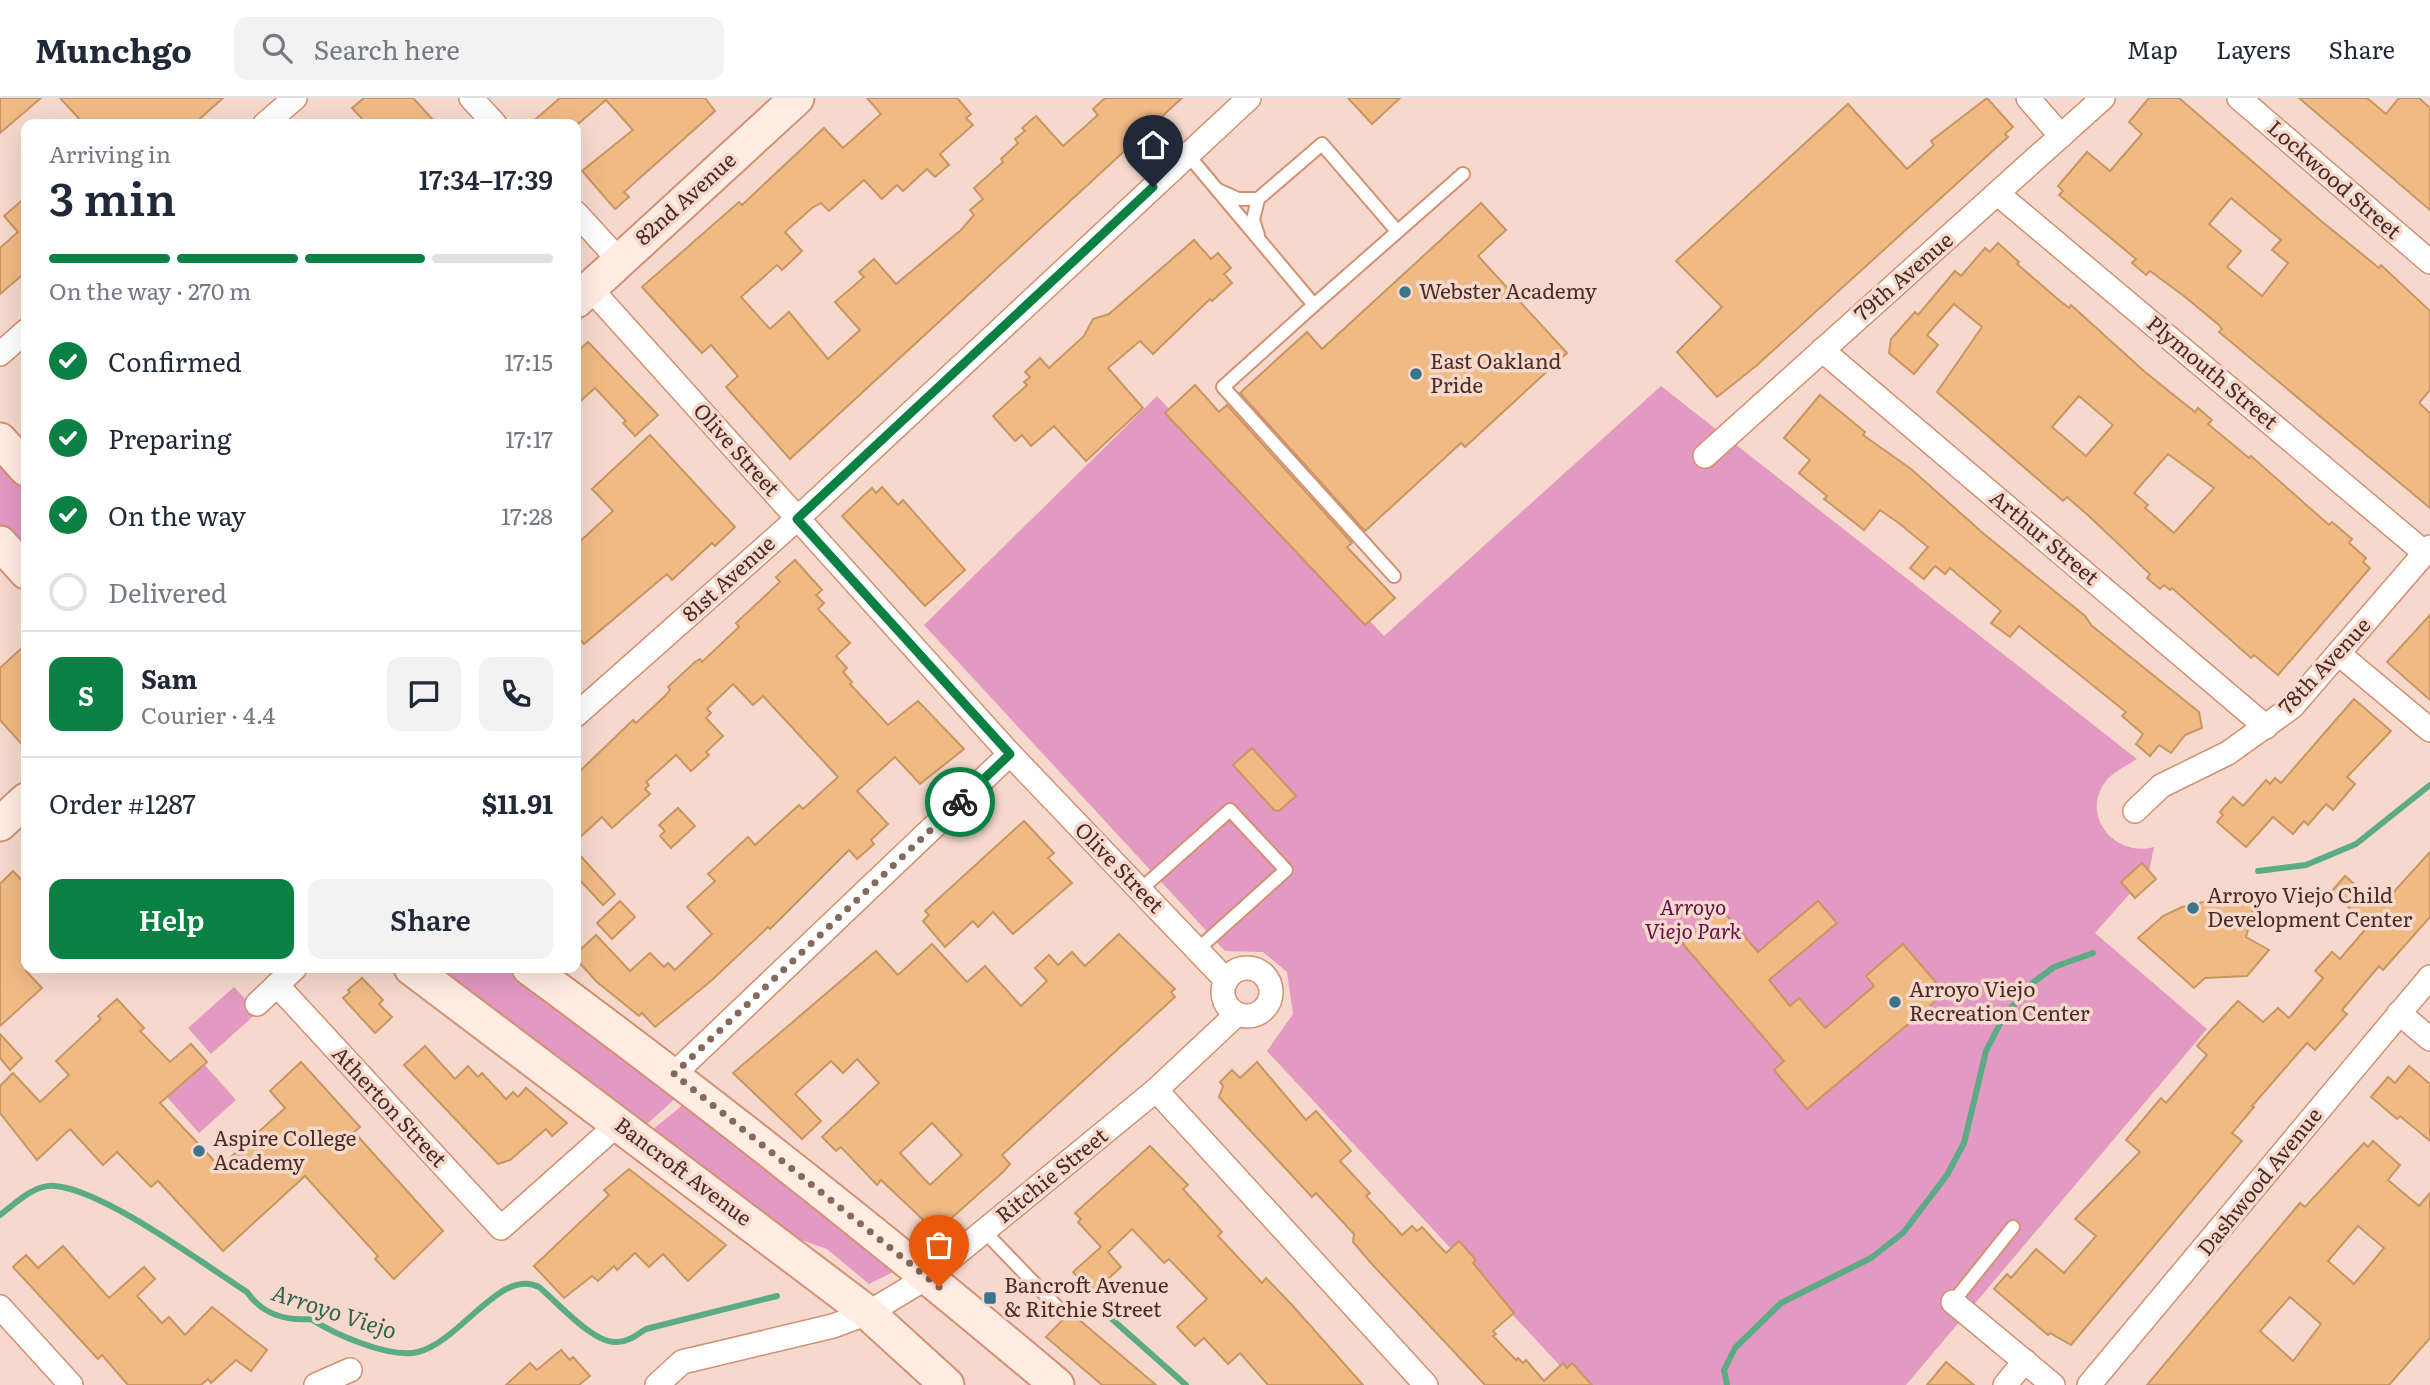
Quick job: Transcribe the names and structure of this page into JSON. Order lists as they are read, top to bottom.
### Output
{
  "streets": {
    "main road": ["82nd Avenue", "Bancroft Avenue"],
    "street": [
      "Lockwood Street",
      "79th Avenue",
      "Plymouth Street",
      "Olive Street",
      "Arthur Street",
      "81st Avenue",
      "78th Avenue",
      "Atherton Street",
      "Ritchie Street",
      "Dashwood Avenue"
    ]
  },
  "crossings": [
    ["82nd Avenue", "Olive Street"],
    ["79th Avenue", "Plymouth Street"],
    ["79th Avenue", "Arthur Street"],
    ["Plymouth Street", "78th Avenue"],
    ["Olive Street", "81st Avenue"],
    ["Olive Street", "Ritchie Street"],
    ["Arthur Street", "78th Avenue"],
    ["Atherton Street", "Bancroft Avenue"],
    ["Bancroft Avenue", "Ritchie Street"]
  ],
  "water": ["Arroyo Viejo"],
  "parks": ["Arroyo Viejo Park"],
  "places": {
    "other": [
      "Webster Academy",
      "East Oakland Pride",
      "Arroyo Viejo Child Development Center",
      "Arroyo Viejo Recreation Center",
      "Aspire College Academy"
    ],
    "transit": ["Bancroft Avenue & Ritchie Street"]
  },
  "page": {
    "header": "Munchgo",
    "search": "Search here",
    "nav": ["Map", "Layers", "Share"],
    "heading": ["3 min", "Arriving in", "17:34–17:39"],
    "panel": [
      "Sam",
      "Courier · 4.4",
      "Order #1287",
      "$11.91"
    ],
    "bar": "On the way · 270 m",
    "list": [
      ["Confirmed", "17:15"],
      ["Preparing", "17:17"],
      ["On the way", "17:28"],
      "Delivered"
    ],
    "round": "S",
    "buttons": ["Help", "Share"]
  }
}
